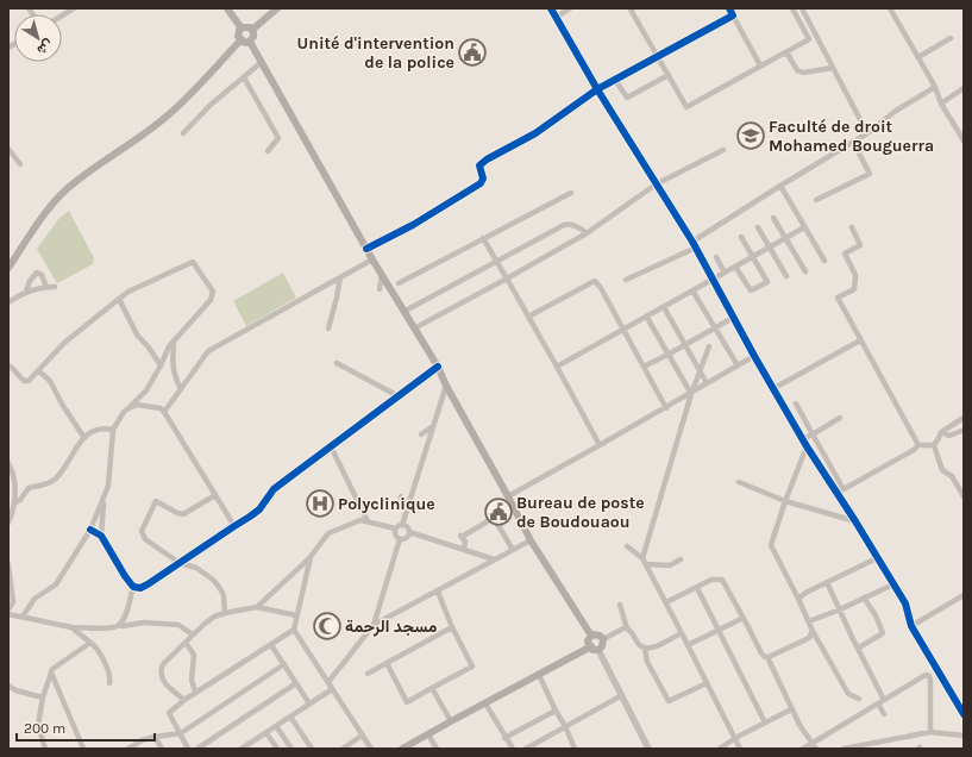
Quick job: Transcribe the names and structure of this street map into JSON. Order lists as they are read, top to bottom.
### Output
{
  "places": {
    "public building": ["Unité d'intervention de la police", "Bureau de poste de Boudouaou"],
    "school or university": ["Faculté de droit Mohamed Bouguerra"],
    "hospital": ["Polyclinique"],
    "mosque": ["مسجد الرحمة"]
  },
  "scale_bar": "200 m",
  "north": "bottom right"
}
